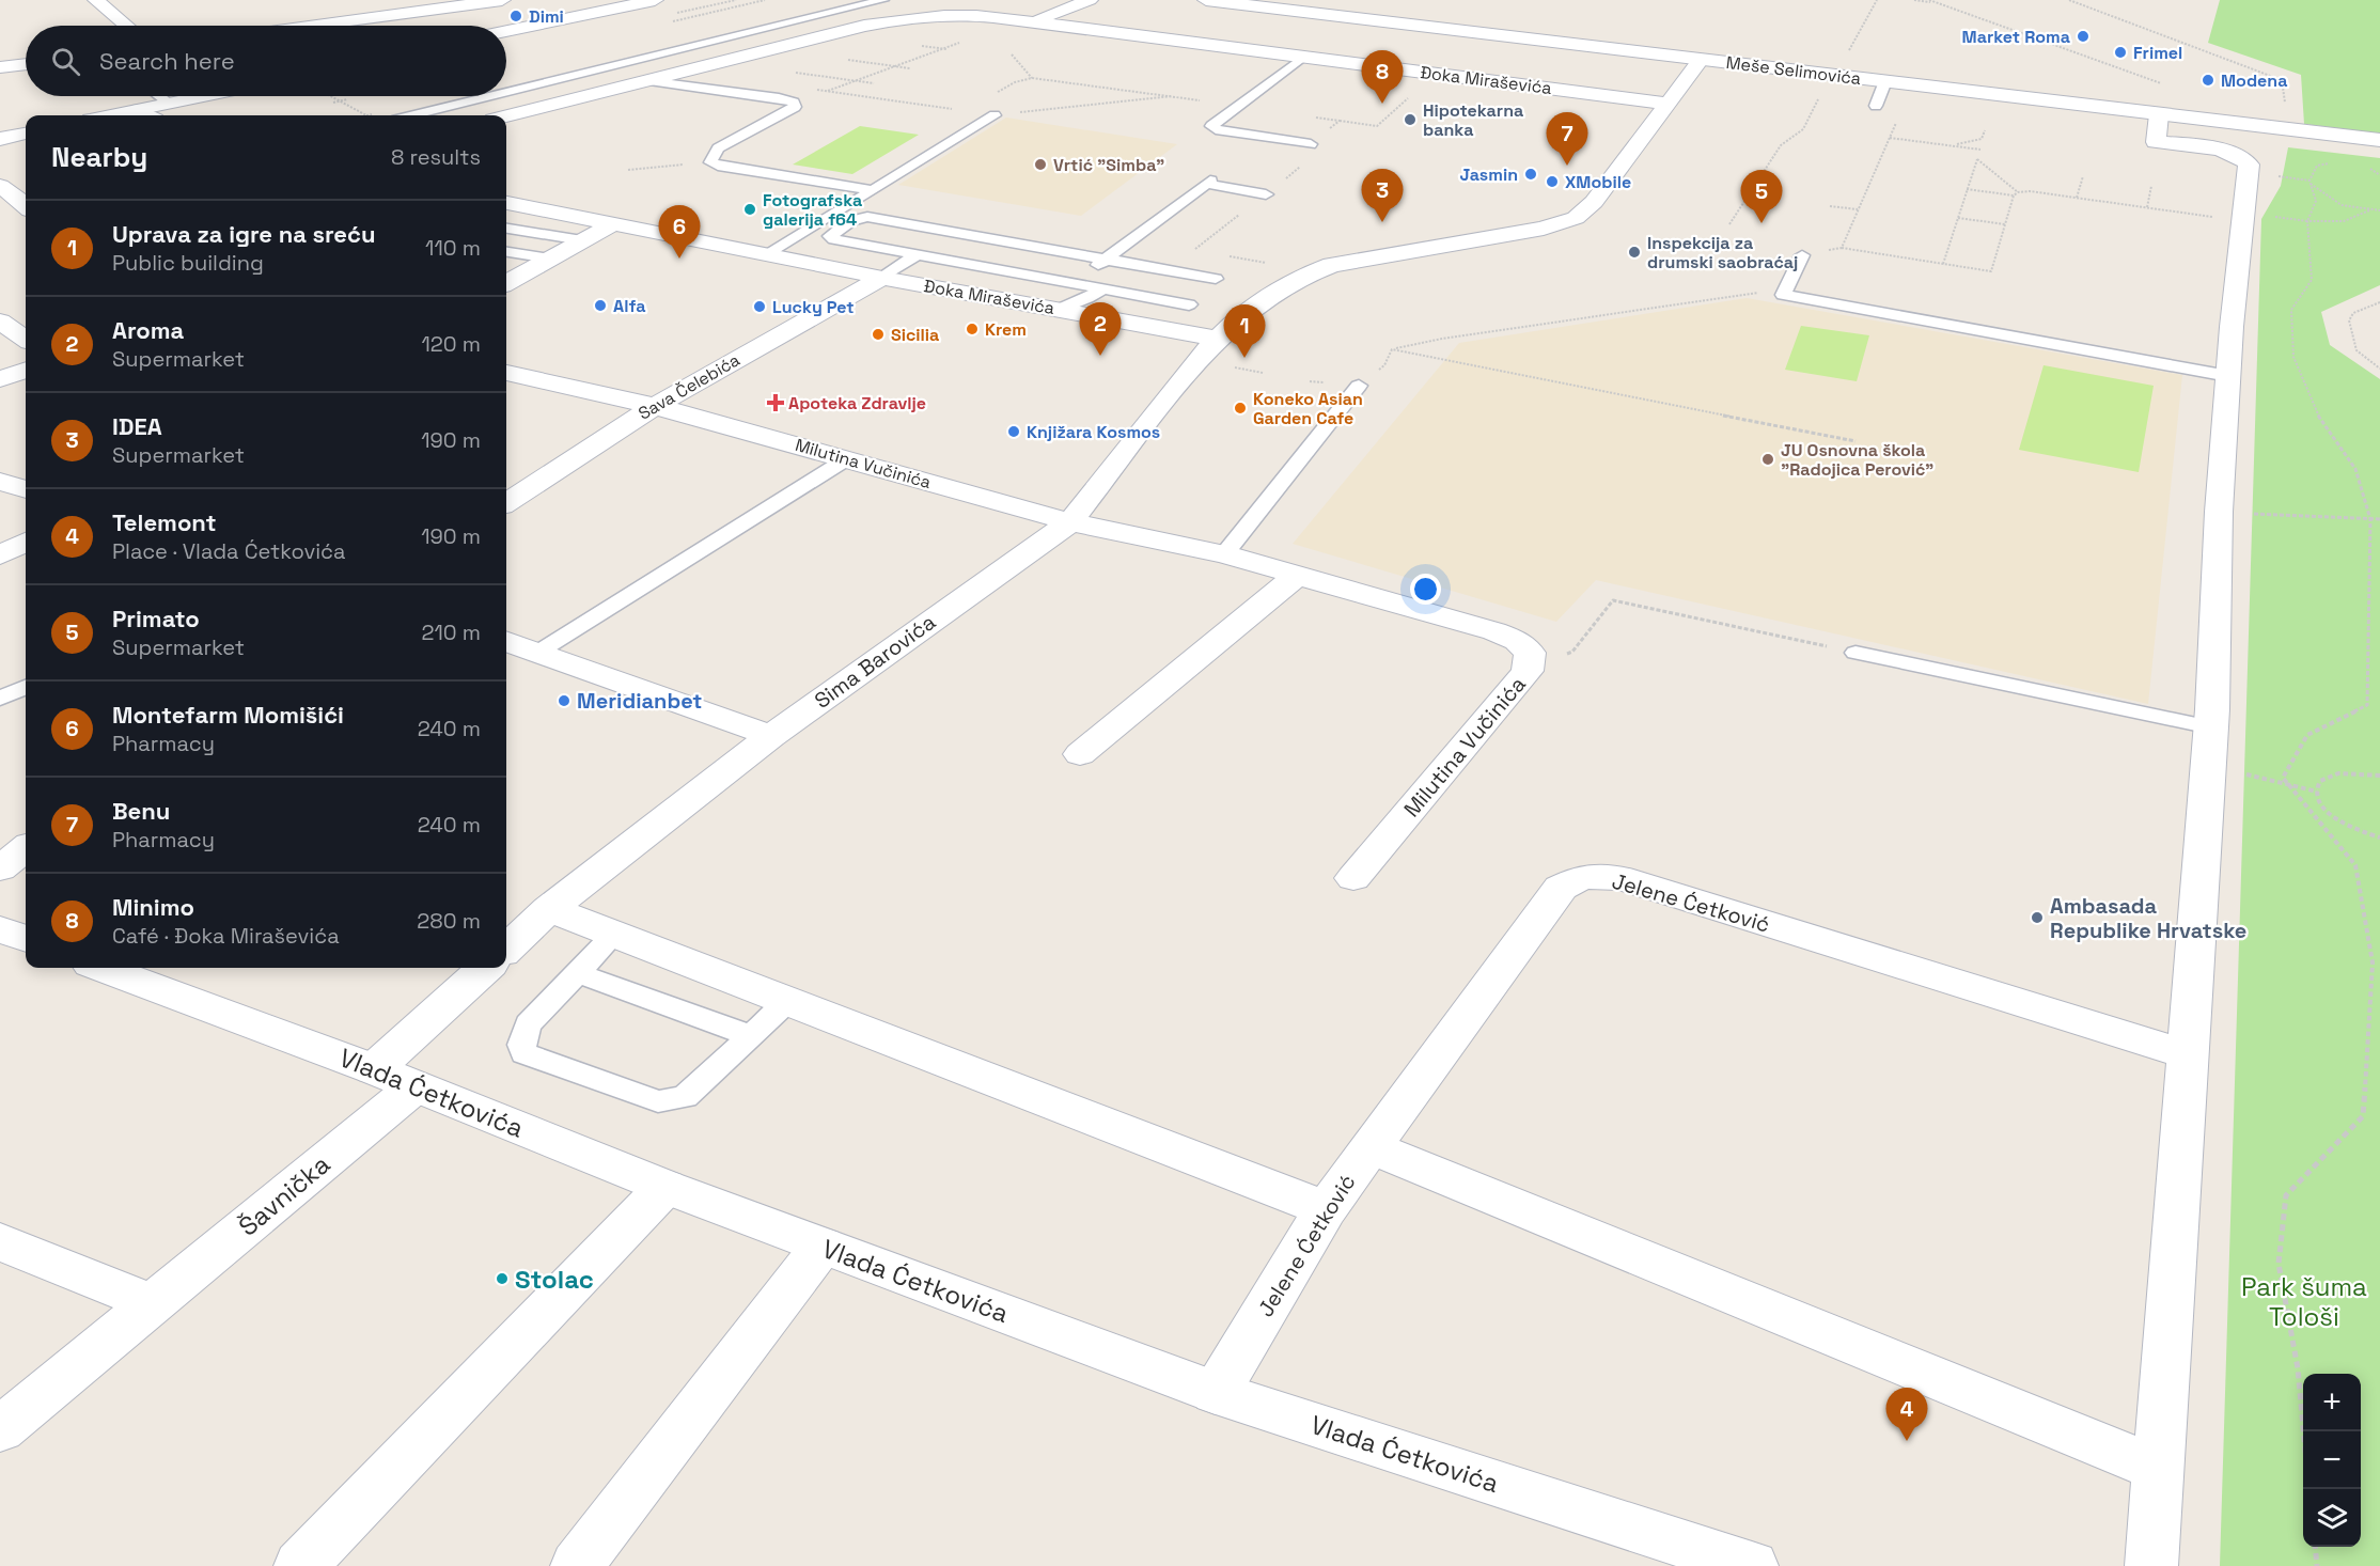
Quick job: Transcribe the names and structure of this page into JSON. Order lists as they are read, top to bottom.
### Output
{
  "streets": {
    "street": [
      "Meše Selimovića",
      "Đoka Miraševića",
      "Sava Čelebića",
      "Milutina Vučinića",
      "Sima Barovića",
      "Jelene Ćetković",
      "Vlada Ćetkovića",
      "Šavnička"
    ]
  },
  "crossings": [
    ["Đoka Miraševića", "Sava Čelebića"],
    ["Đoka Miraševića", "Sima Barovića"],
    ["Sava Čelebića", "Milutina Vučinića"],
    ["Milutina Vučinića", "Sima Barovića"],
    ["Jelene Ćetković", "Vlada Ćetkovića"],
    ["Vlada Ćetkovića", "Šavnička"]
  ],
  "parks": ["Park šuma Tološi"],
  "places": {
    "other": [
      "Dimi",
      "Market Roma",
      "Frimel",
      "Modena",
      "Hipotekarna banka",
      "Vrtić \"Simba\"",
      "Jasmin",
      "XMobile",
      "Fotografska galerija f64",
      "Inspekcija za drumski saobraćaj",
      "Alfa",
      "Lucky Pet",
      "Krem",
      "Sicilia",
      "Koneko Asian Garden Cafe",
      "Knjižara Kosmos",
      "JU Osnovna škola \"Radojica Perović\"",
      "Meridianbet",
      "Ambasada Republike Hrvatske",
      "Stolac"
    ],
    "health": ["Apoteka Zdravlje"]
  },
  "page": {
    "search": "Search here",
    "pins": [
      "8",
      "7",
      "3",
      "5",
      "6",
      "2",
      "1",
      "4"
    ],
    "heading": ["Nearby", "8 results"],
    "list": [
      {
        "mark": "1",
        "name": "Uprava za igre na sreću",
        "note": "Public building",
        "value": "110 m"
      },
      {
        "mark": "2",
        "name": "Aroma",
        "note": "Supermarket",
        "value": "120 m"
      },
      {
        "mark": "3",
        "name": "IDEA",
        "note": "Supermarket",
        "value": "190 m"
      },
      {
        "mark": "4",
        "name": "Telemont",
        "note": "Place · Vlada Ćetkovića",
        "value": "190 m"
      },
      {
        "mark": "5",
        "name": "Primato",
        "note": "Supermarket",
        "value": "210 m"
      },
      {
        "mark": "6",
        "name": "Montefarm Momišići",
        "note": "Pharmacy",
        "value": "240 m"
      },
      {
        "mark": "7",
        "name": "Benu",
        "note": "Pharmacy",
        "value": "240 m"
      },
      {
        "mark": "8",
        "name": "Minimo",
        "note": "Café · Đoka Miraševića",
        "value": "280 m"
      }
    ],
    "map_buttons": ["+", "−"]
  }
}
